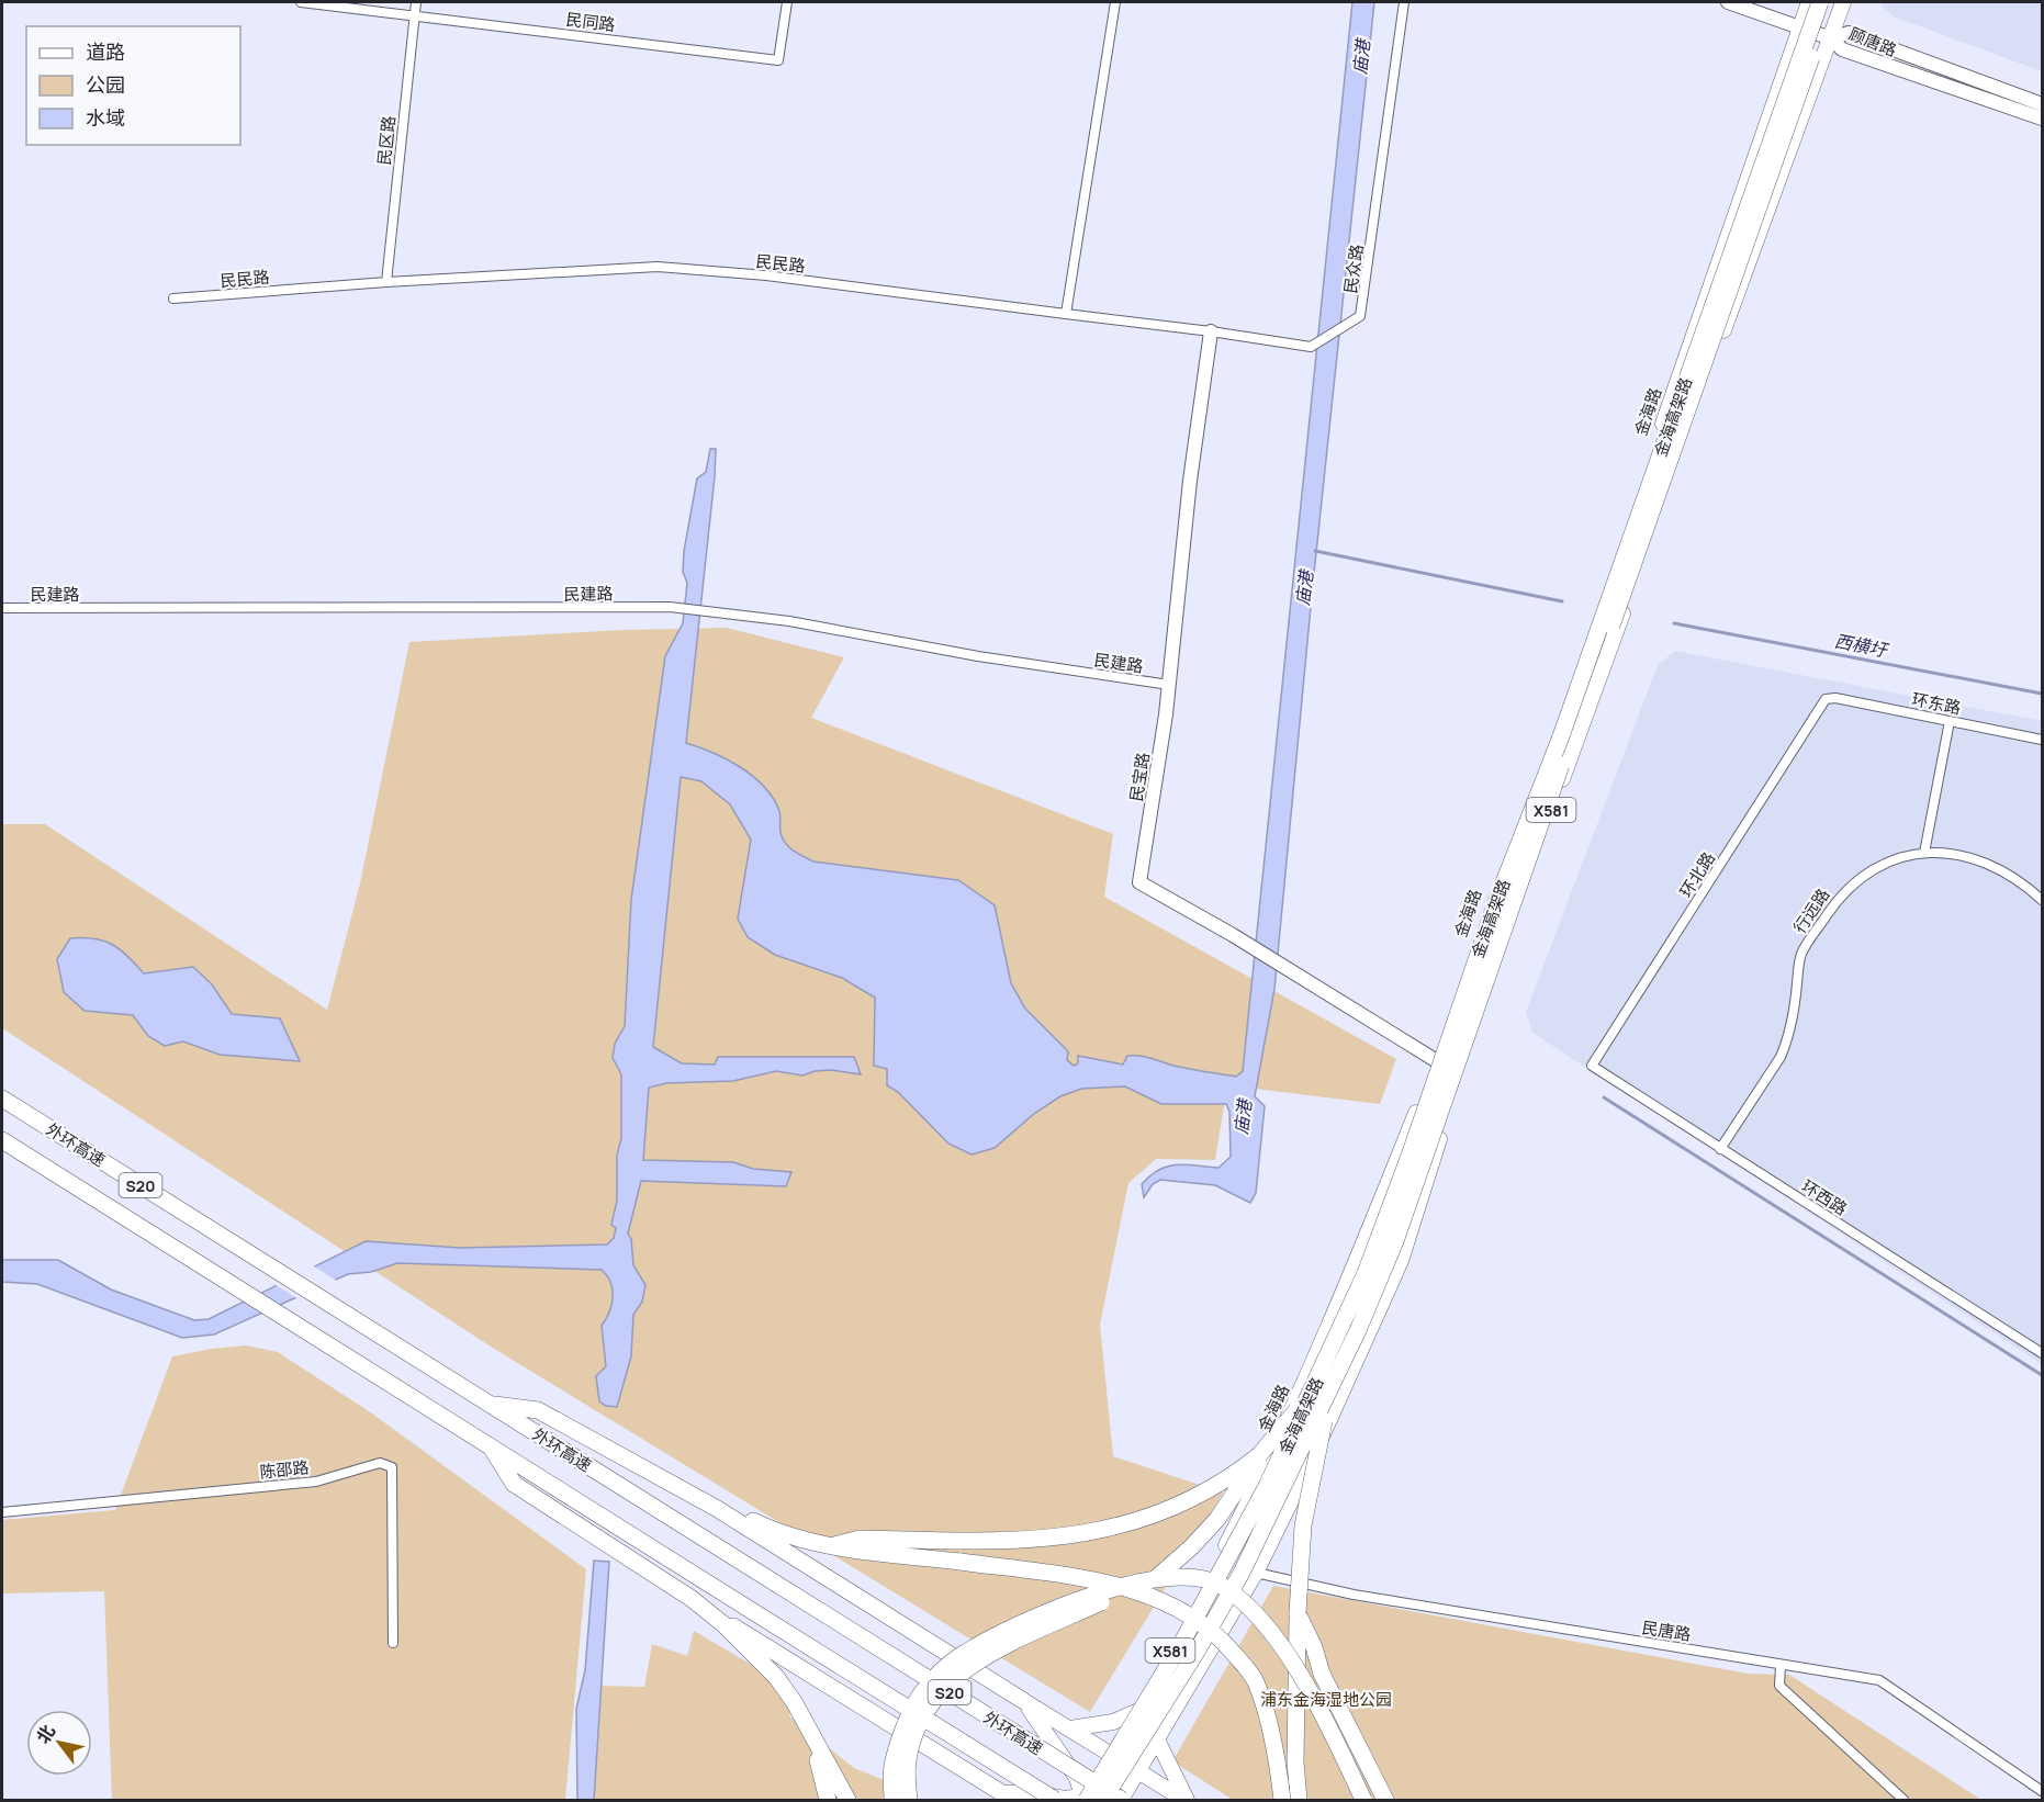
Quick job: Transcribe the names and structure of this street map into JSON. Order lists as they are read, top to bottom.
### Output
{
  "streets": {
    "highway": ["金海高架路", "外环高速", "S20"],
    "main road": ["金海路", "X581"],
    "street": [
      "民同路",
      "顾唐路",
      "民区路",
      "民民路",
      "民众路",
      "民建路",
      "环东路",
      "民宝路",
      "环北路",
      "行远路",
      "环西路",
      "陈邵路",
      "民唐路"
    ]
  },
  "crossings": [
    ["民同路", "民区路"],
    ["顾唐路", "X581"],
    ["民区路", "民民路"],
    ["民民路", "民众路"],
    ["民众路", "民宝路"],
    ["金海路", "金海高架路"],
    ["金海路", "民宝路"],
    ["民建路", "民宝路"],
    ["环东路", "环北路"],
    ["X581", "外环高速"],
    ["X581", "民唐路"],
    ["环北路", "环西路"],
    ["行远路", "环西路"]
  ],
  "water": ["庙港", "西横圩"],
  "parks": ["浦东金海湿地公园"],
  "legend": ["道路", "公园", "水域"],
  "north": "top left"
}
